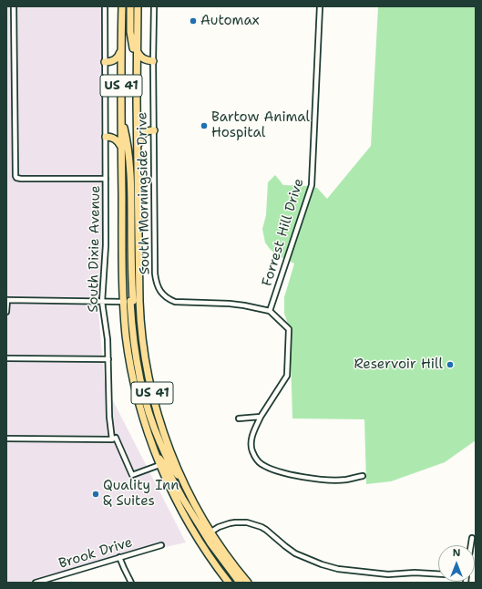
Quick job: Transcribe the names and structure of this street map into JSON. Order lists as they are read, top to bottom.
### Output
{
  "streets": {
    "main road": ["US 41"],
    "street": [
      "South Morningside Drive",
      "Forrest Hill Drive",
      "South Dixie Avenue",
      "Brook Drive"
    ]
  },
  "crossings": [
    ["South Morningside Drive", "Forrest Hill Drive"]
  ],
  "places": [
    "Automax",
    "Bartow Animal Hospital",
    "Reservoir Hill",
    "Quality Inn & Suites"
  ],
  "north": "top"
}
